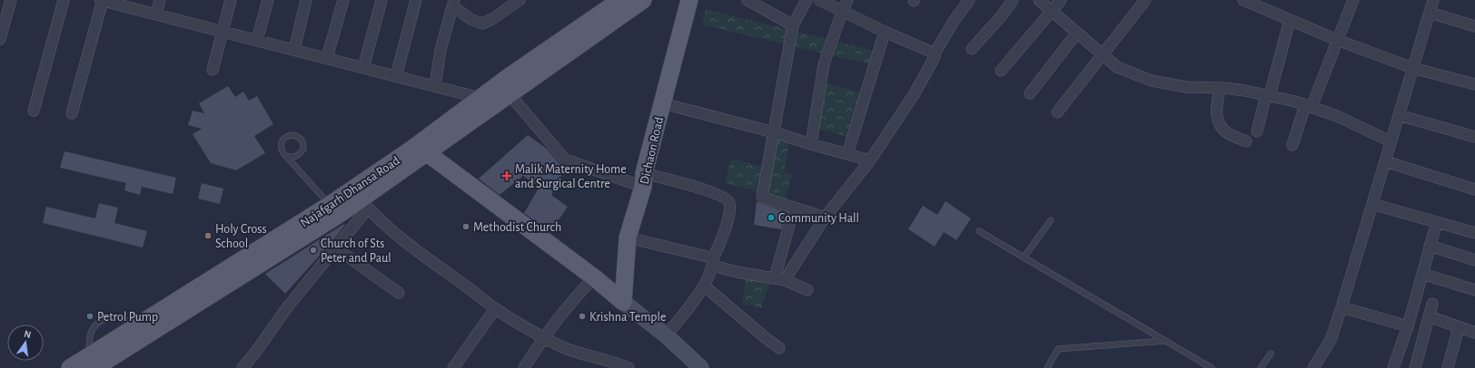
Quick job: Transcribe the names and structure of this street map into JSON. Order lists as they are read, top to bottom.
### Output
{
  "streets": {
    "main road": ["Dichaon Road", "Najafgarh Dhansa Road"]
  },
  "places": {
    "health": ["Malik Maternity Home and Surgical Centre"],
    "other": [
      "Community Hall",
      "Methodist Church",
      "Holy Cross School",
      "Church of Sts Peter and Paul",
      "Petrol Pump",
      "Krishna Temple"
    ]
  },
  "north": "top"
}
